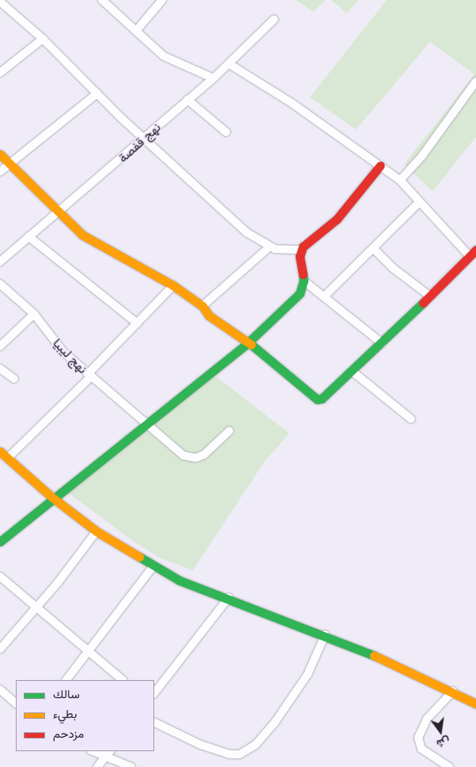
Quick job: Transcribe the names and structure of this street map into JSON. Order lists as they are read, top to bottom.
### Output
{
  "streets": {
    "street": ["نهج قفصة", "نهج ليبيا"]
  },
  "legend": ["سالك", "بطيء", "مزدحم"],
  "north": "bottom"
}
